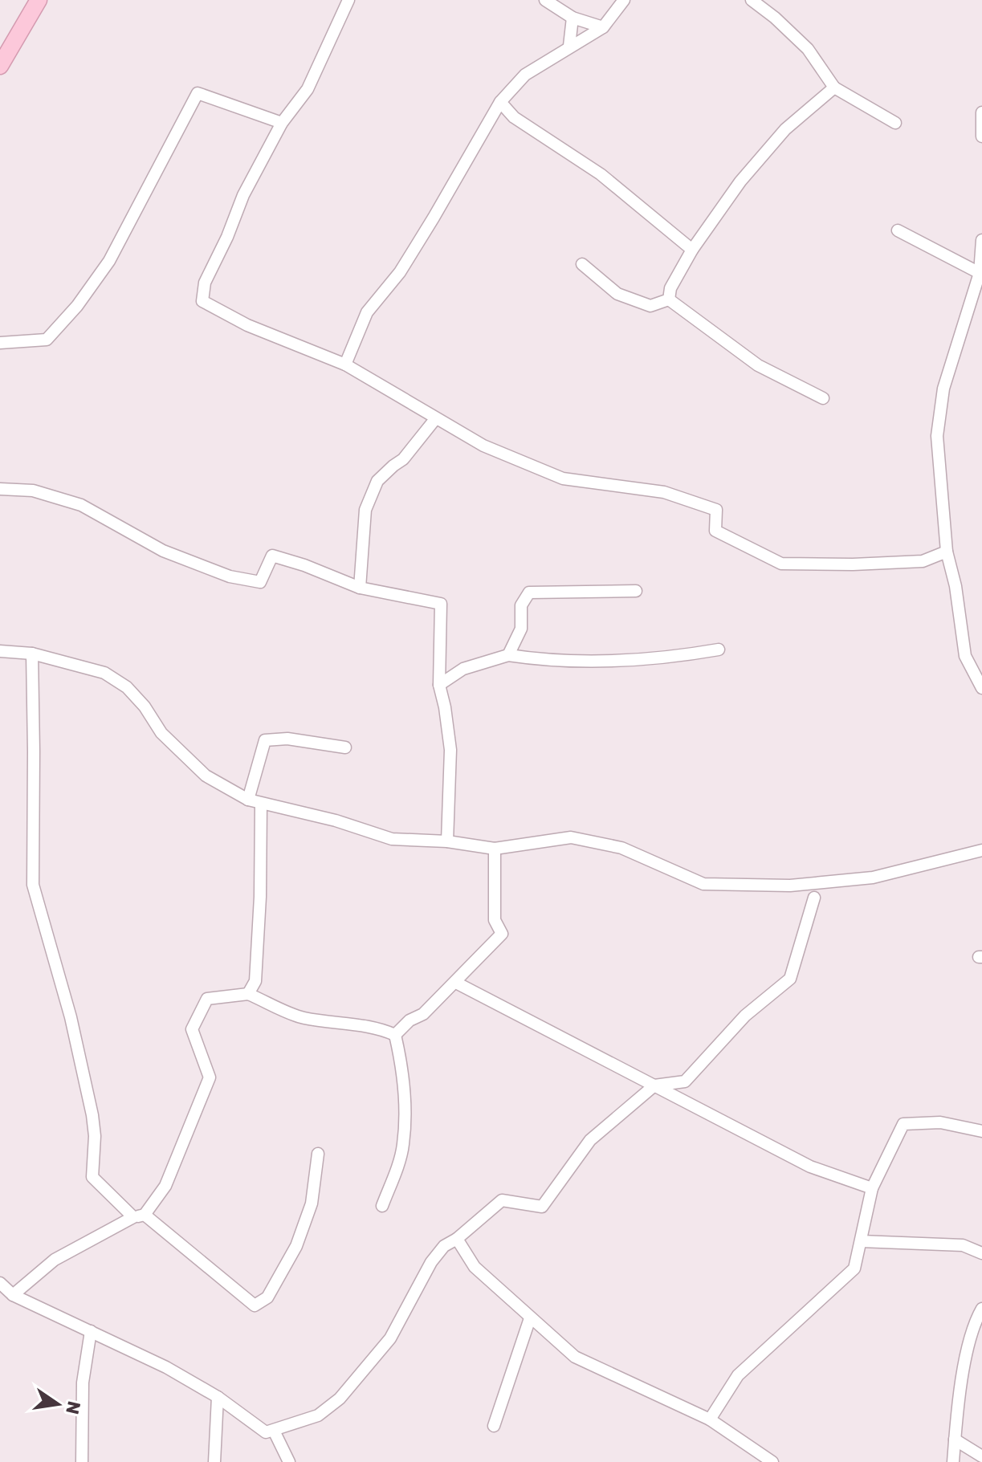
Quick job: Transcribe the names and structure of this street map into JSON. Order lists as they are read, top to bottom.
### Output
{
  "north": "right"
}
